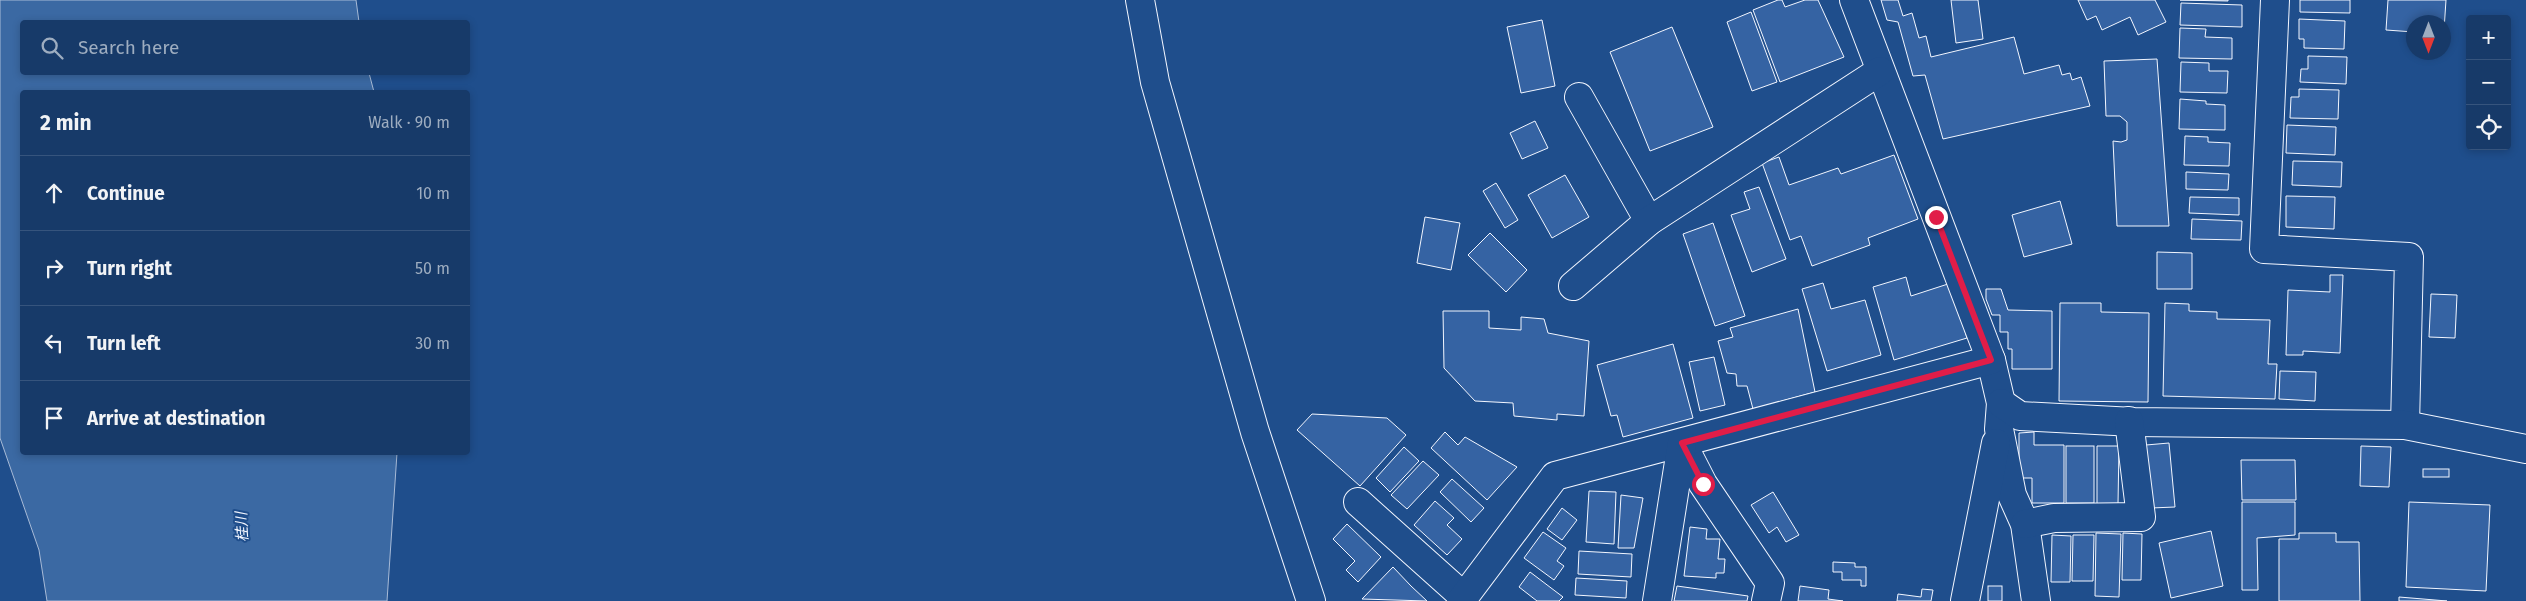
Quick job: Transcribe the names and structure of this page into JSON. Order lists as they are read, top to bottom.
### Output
{
  "water": ["桂川"],
  "north": "bottom",
  "page": {
    "map_buttons": ["+", "−"],
    "search": "Search here",
    "heading": ["2 min", "Walk · 90 m"],
    "list": [
      ["Continue", "10 m"],
      ["Turn right", "50 m"],
      ["Turn left", "30 m"],
      "Arrive at destination"
    ]
  }
}
